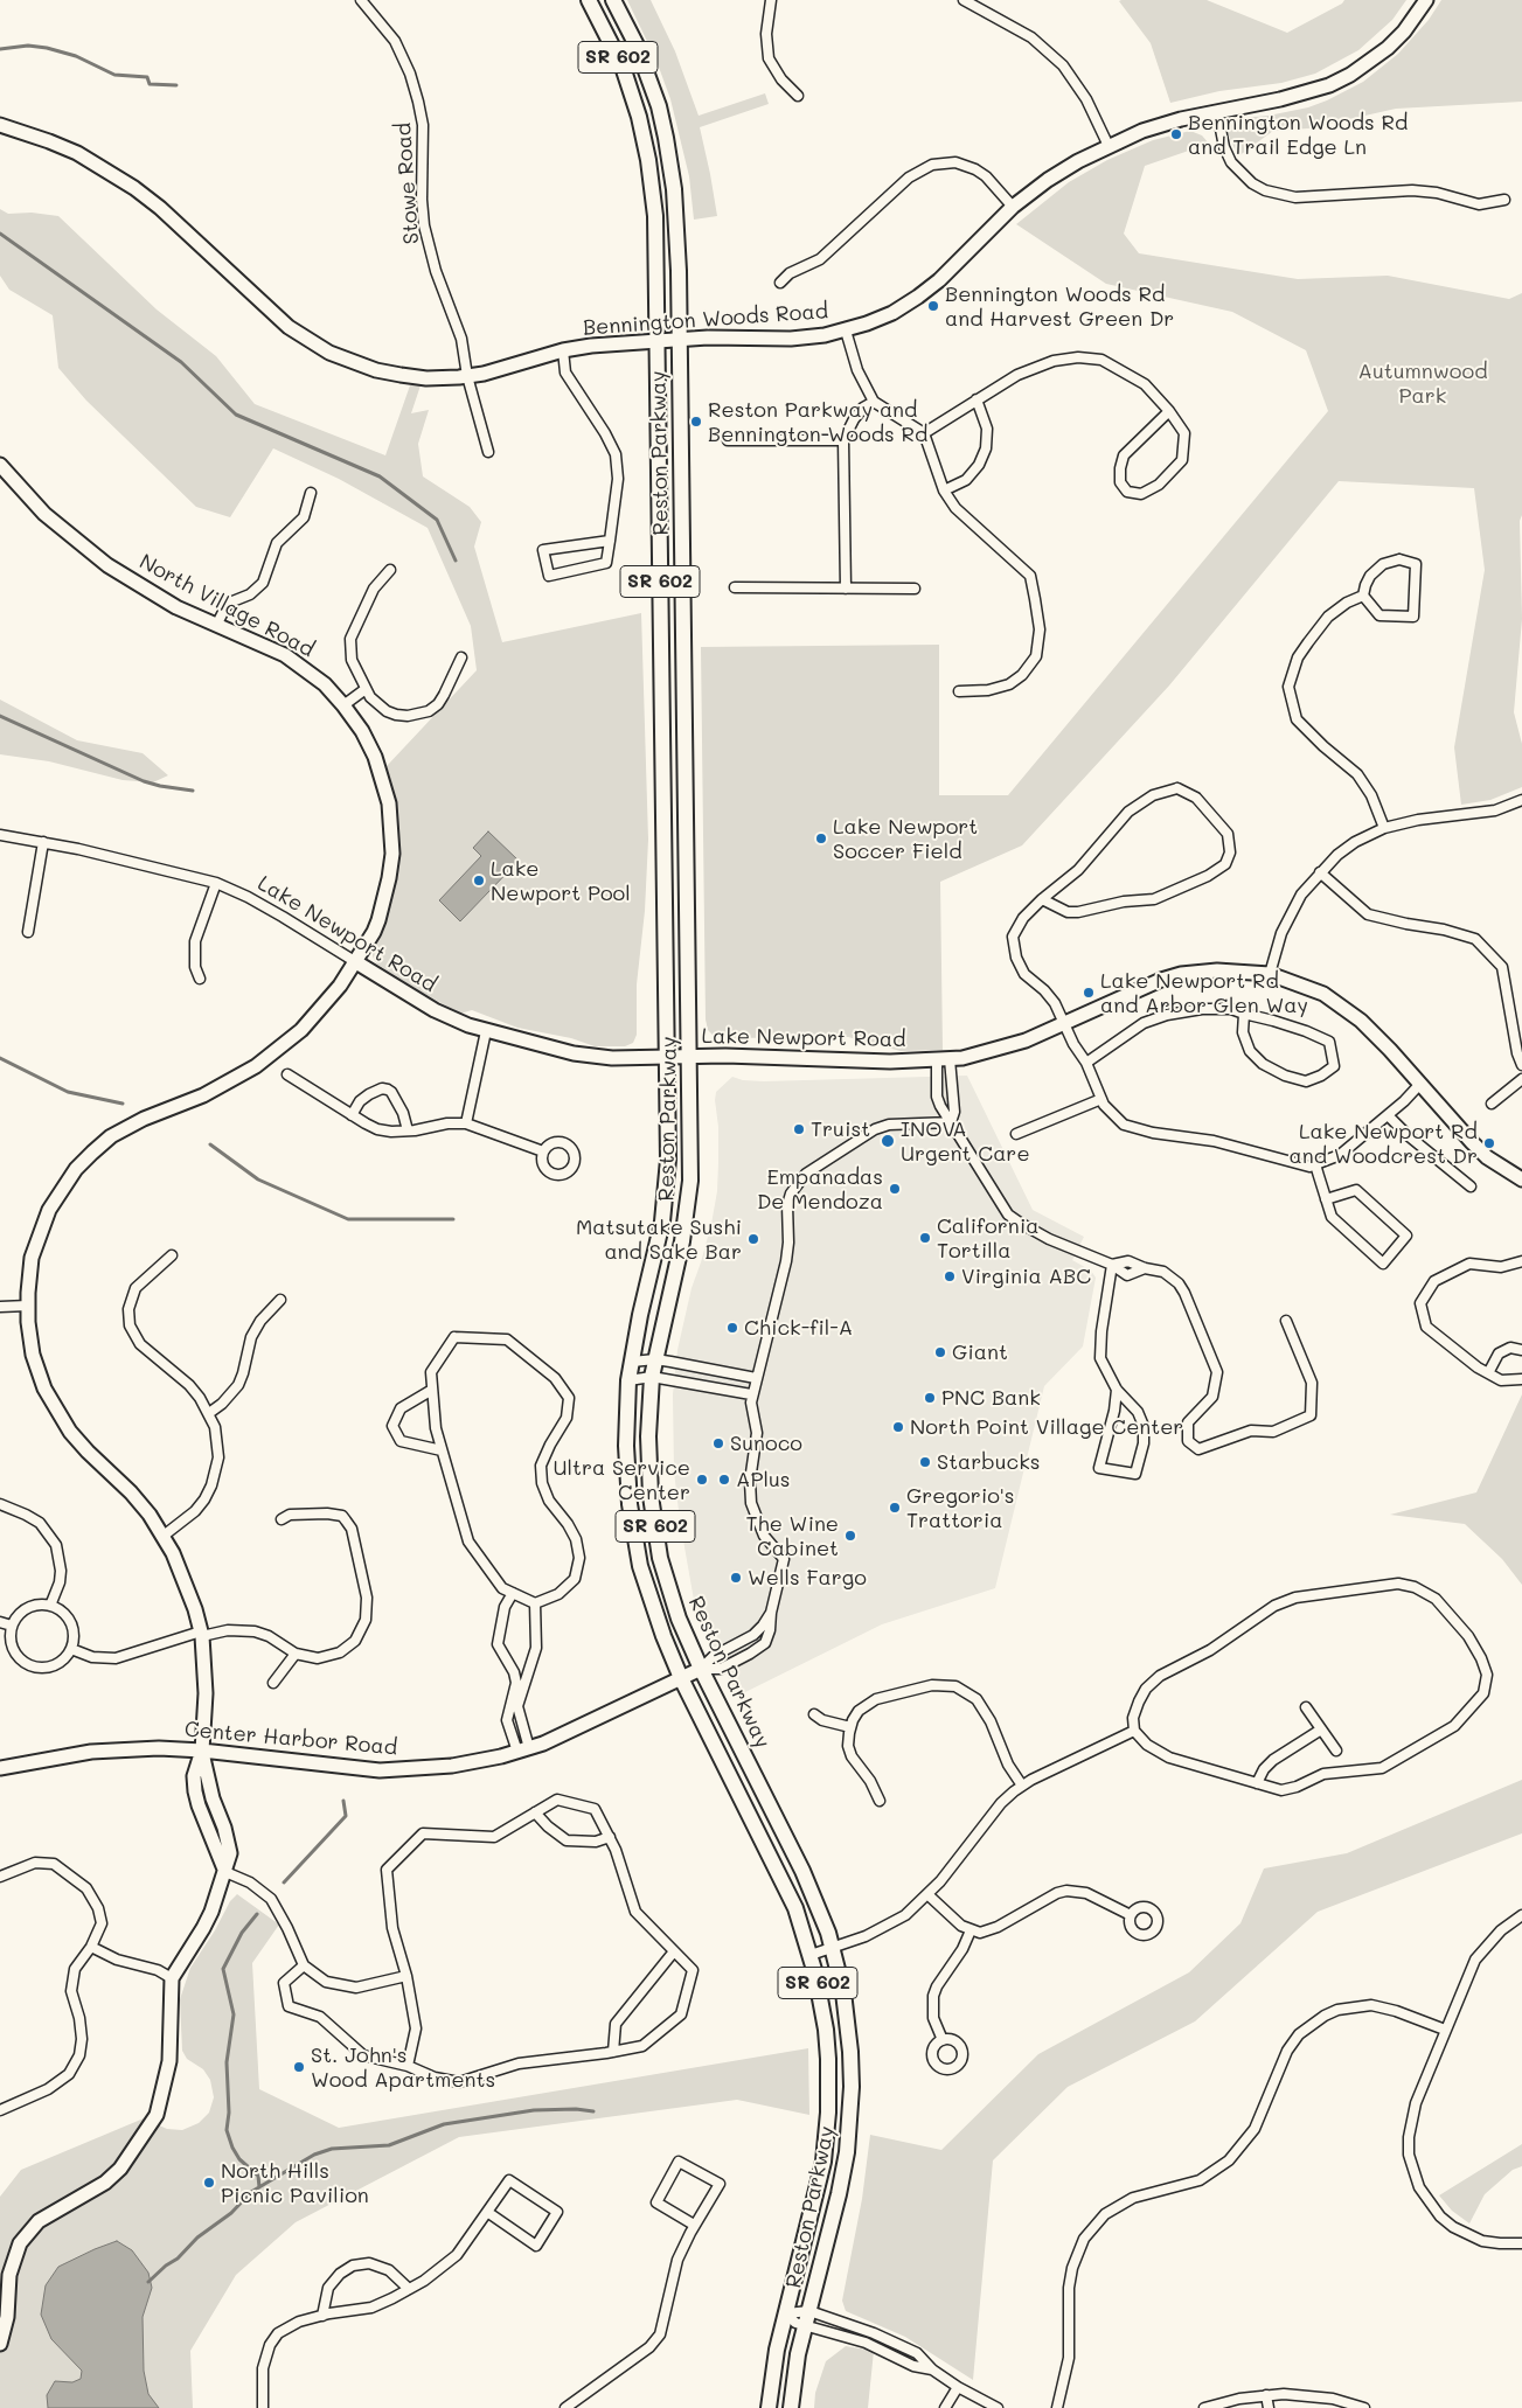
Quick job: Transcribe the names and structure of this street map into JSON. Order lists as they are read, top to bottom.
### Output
{
  "streets": {
    "main road": ["SR 602", "Reston Parkway"],
    "street": [
      "Stowe Road",
      "Bennington Woods Road",
      "North Village Road",
      "Lake Newport Road",
      "Center Harbor Road"
    ]
  },
  "crossings": [
    ["Stowe Road", "Bennington Woods Road"],
    ["Bennington Woods Road", "Reston Parkway"],
    ["Reston Parkway", "Lake Newport Road"],
    ["Reston Parkway", "Center Harbor Road"],
    ["North Village Road", "Lake Newport Road"],
    ["North Village Road", "Center Harbor Road"]
  ],
  "parks": ["Autumnwood Park"],
  "places": [
    "Bennington Woods Rd and Trail Edge Ln",
    "Bennington Woods Rd and Harvest Green Dr",
    "Reston Parkway and Bennington Woods Rd",
    "Lake Newport Soccer Field",
    "Lake Newport Pool",
    "Lake Newport Rd and Arbor Glen Way",
    "Truist",
    "INOVA Urgent Care",
    "Lake Newport Rd and Woodcrest Dr",
    "Empanadas De Mendoza",
    "California Tortilla",
    "Matsutake Sushi and Sake Bar",
    "Virginia ABC",
    "Chick-fil-A",
    "Giant",
    "PNC Bank",
    "North Point Village Center",
    "Sunoco",
    "Starbucks",
    "Ultra Service Center",
    "APlus",
    "Gregorio's Trattoria",
    "The Wine Cabinet",
    "Wells Fargo",
    "St. John's Wood Apartments",
    "North Hills Picnic Pavilion"
  ]
}
